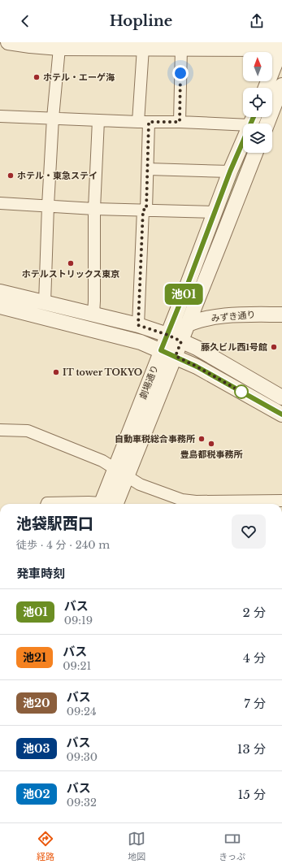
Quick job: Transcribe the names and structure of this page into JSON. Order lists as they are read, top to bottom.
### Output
{
  "streets": {
    "street": ["みずき通り", "劇場通り"]
  },
  "crossings": [
    ["みずき通り", "劇場通り"]
  ],
  "places": [
    "ホテル・エーゲ海",
    "ホテル・東急ステイ",
    "ホテルストリックス東京",
    "藤久ビル西1号館",
    "IT tower TOKYO",
    "自動車税総合事務所",
    "豊島都税事務所"
  ],
  "lines": ["bus line 池01"],
  "north": "top",
  "page": {
    "header": "Hopline",
    "on_map": "池01",
    "heading": [
      ["池袋駅西口", "徒歩 · 4 分 · 240 m"],
      "発車時刻"
    ],
    "list": [
      {
        "mark": "池01",
        "name": "バス",
        "note": "09:19",
        "value": "2 分"
      },
      {
        "mark": "池21",
        "name": "バス",
        "note": "09:21",
        "value": "4 分"
      },
      {
        "mark": "池20",
        "name": "バス",
        "note": "09:24",
        "value": "7 分"
      },
      {
        "mark": "池03",
        "name": "バス",
        "note": "09:30",
        "value": "13 分"
      },
      {
        "mark": "池02",
        "name": "バス",
        "note": "09:32",
        "value": "15 分"
      }
    ],
    "tabs": ["経路", "地図", "きっぷ"]
  }
}
